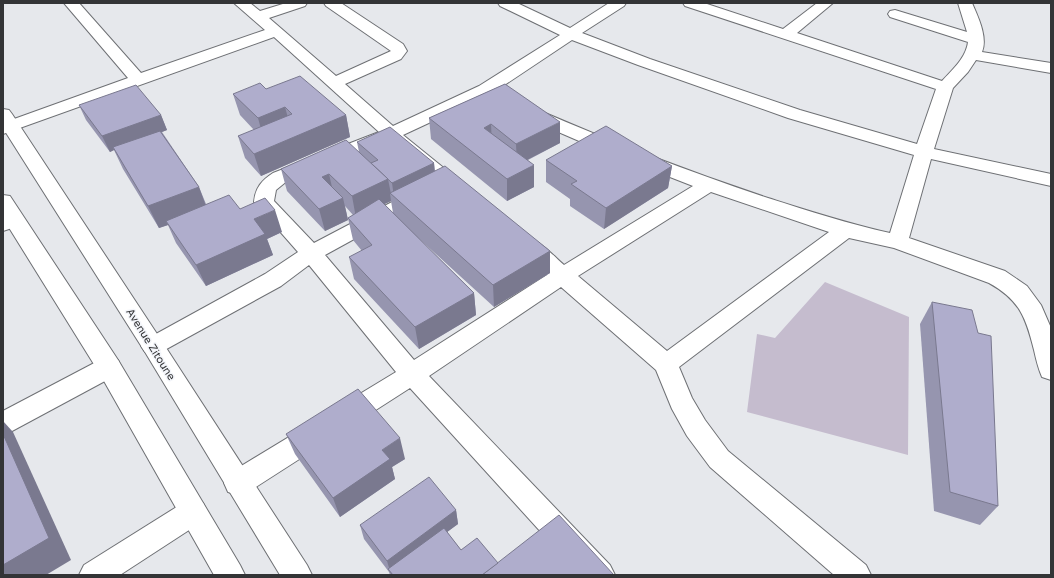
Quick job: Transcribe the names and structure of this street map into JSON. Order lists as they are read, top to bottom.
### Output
{
  "streets": {
    "street": ["Avenue Zitoune"]
  }
}
